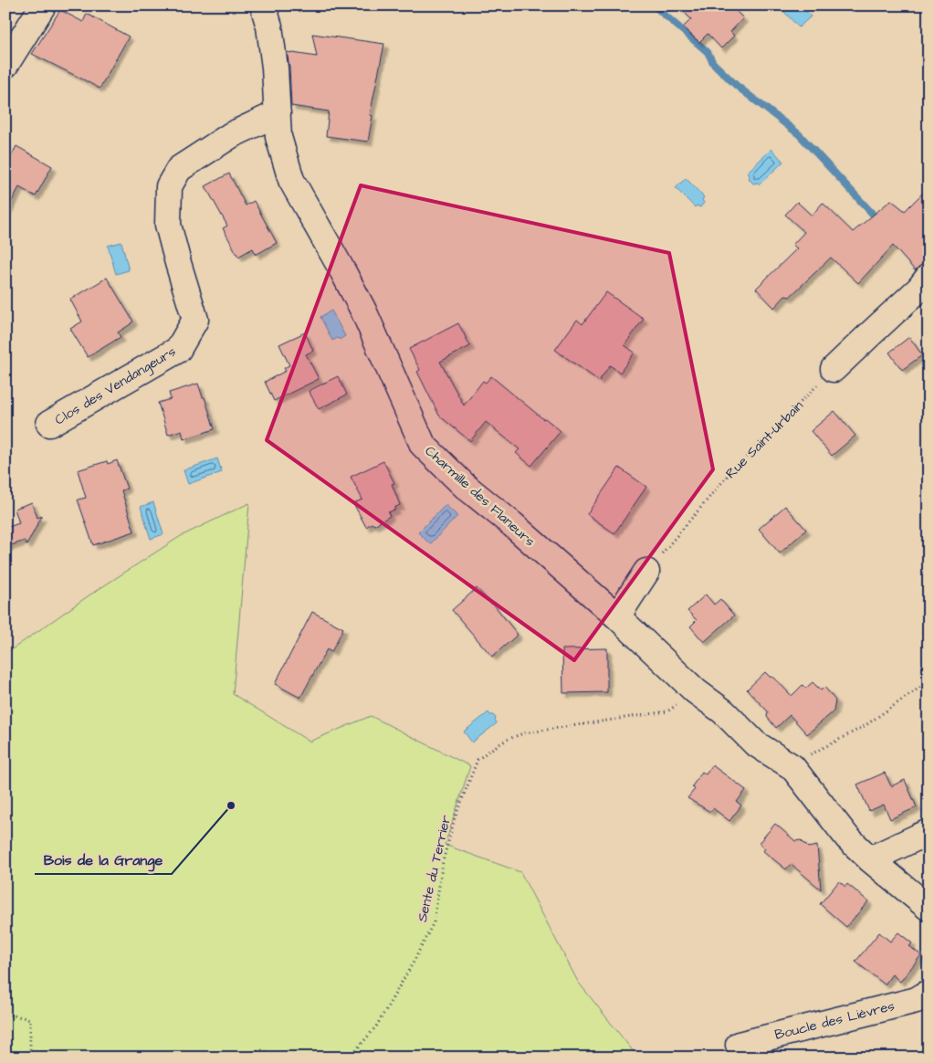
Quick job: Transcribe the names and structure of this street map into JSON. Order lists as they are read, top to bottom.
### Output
{
  "streets": {
    "street": ["Clos des Vendangeurs", "Charmille des Flaneurs", "Boucle des Lièvres"],
    "path": ["Rue Saint-Urbain", "Sente du Terrier"]
  },
  "crossings": [
    ["Clos des Vendangeurs", "Charmille des Flaneurs"],
    ["Charmille des Flaneurs", "Sente du Terrier"]
  ],
  "places": ["Bois de la Grange"]
}
